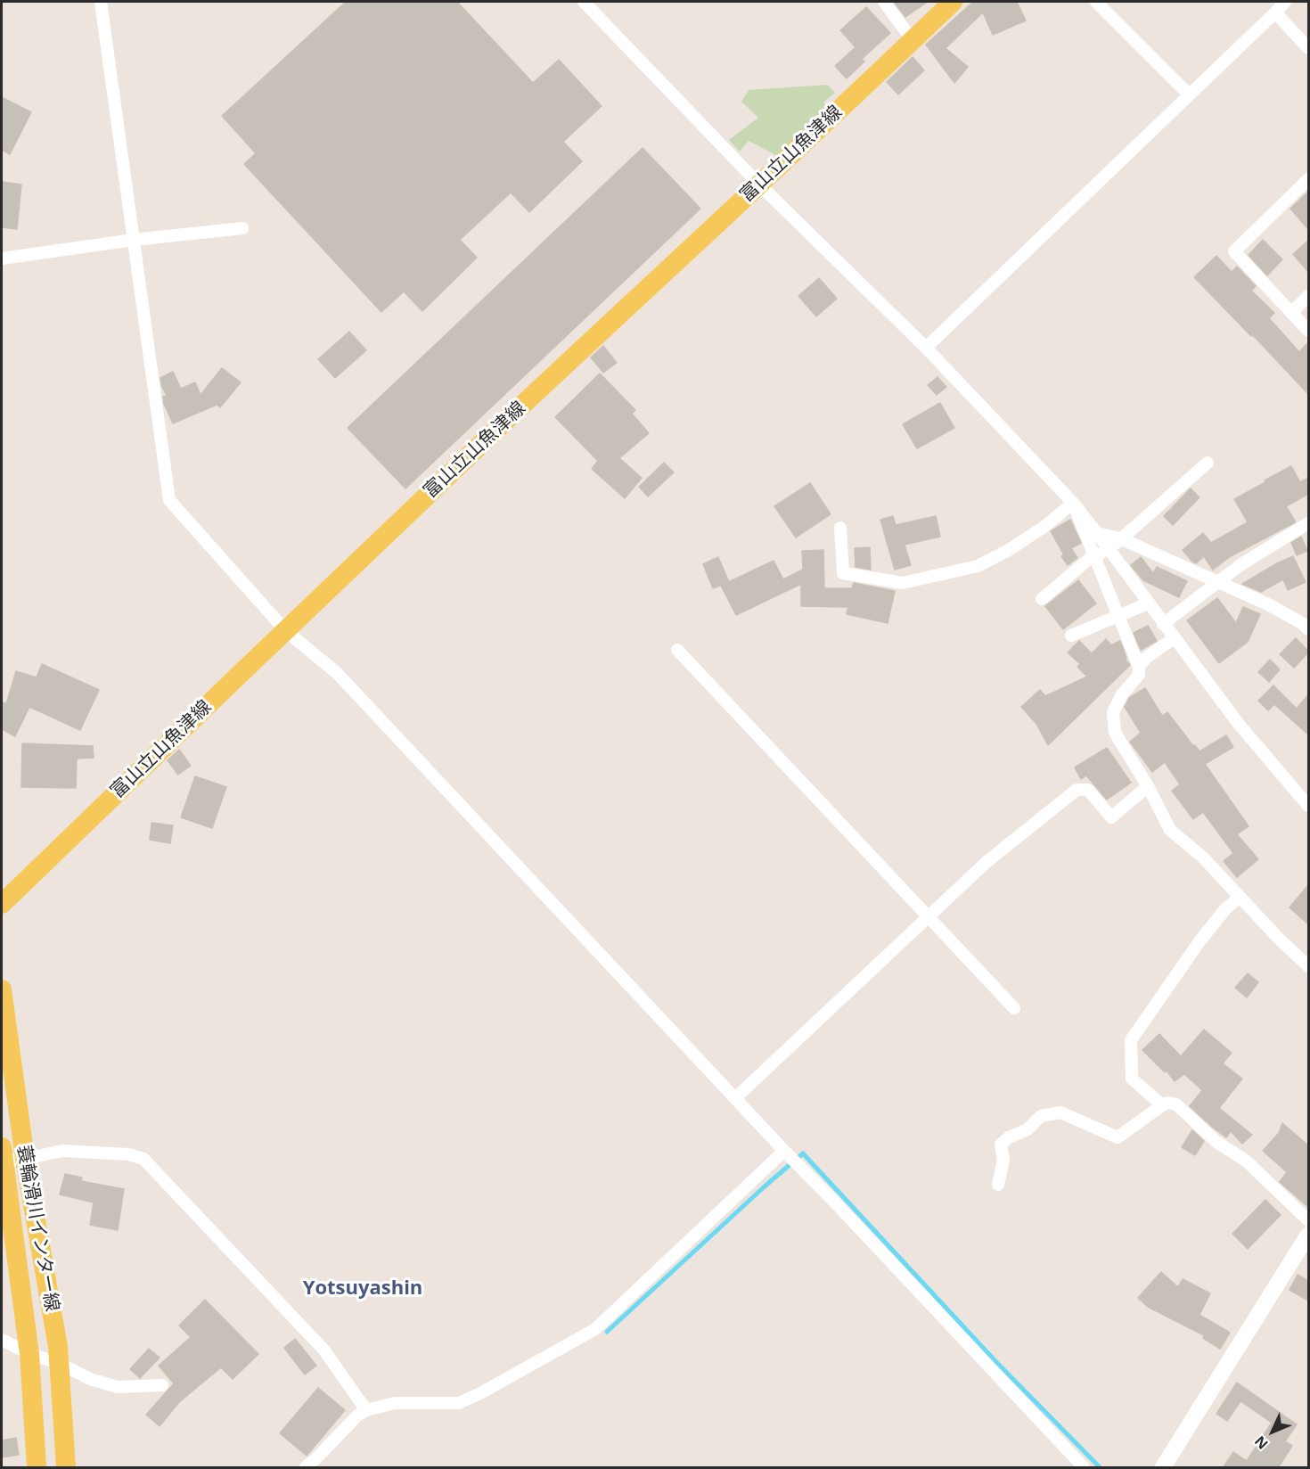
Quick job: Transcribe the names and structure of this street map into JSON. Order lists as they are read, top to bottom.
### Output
{
  "streets": {
    "main road": ["富山立山魚津線", "蓑輪滑川インター線"]
  },
  "districts": ["Yotsuyashin"],
  "north": "bottom left"
}
